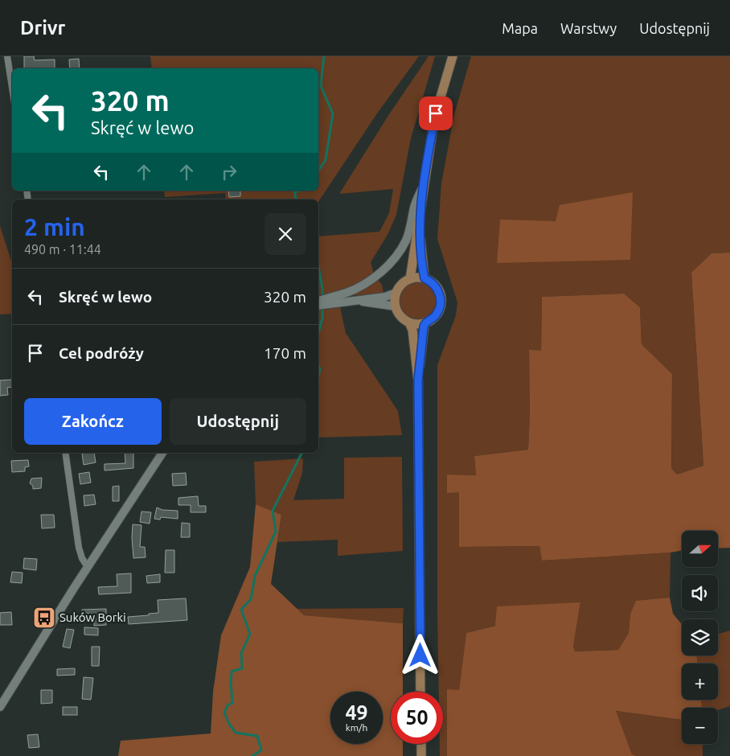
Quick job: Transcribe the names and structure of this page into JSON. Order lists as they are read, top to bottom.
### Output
{
  "places": {
    "bus stop": ["Suków Borki"]
  },
  "north": "right",
  "page": {
    "header": "Drivr",
    "nav": ["Mapa", "Warstwy", "Udostępnij"],
    "turn": ["320 m", "Skręć w lewo"],
    "heading": ["2 min", "490 m · 11:44"],
    "list": [
      {
        "name": "Skręć w lewo",
        "value": "320 m"
      },
      {
        "name": "Cel podróży",
        "value": "170 m"
      }
    ],
    "buttons": ["Zakończ", "Udostępnij"],
    "map_buttons": ["+", "−"],
    "speed": "49 km/h",
    "limit": "50"
  }
}
